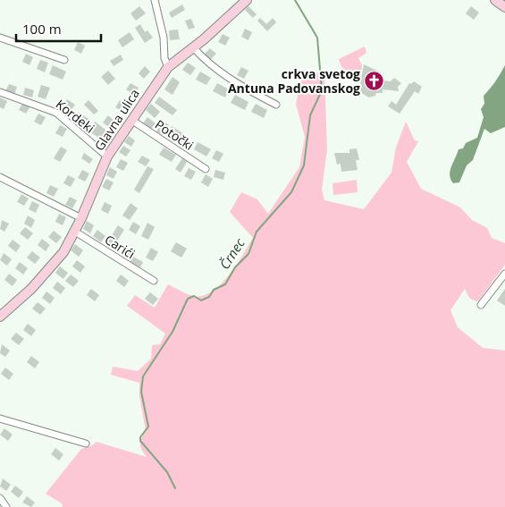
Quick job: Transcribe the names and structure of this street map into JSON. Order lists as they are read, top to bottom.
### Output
{
  "streets": {
    "street": [
      "Kordeki",
      "Glavna ulica",
      "Potočki",
      "Carići"
    ]
  },
  "crossings": [
    ["Kordeki", "Glavna ulica"],
    ["Glavna ulica", "Potočki"],
    ["Glavna ulica", "Carići"]
  ],
  "water": ["Črnec"],
  "places": {
    "church": ["crkva svetog Antuna Padovanskog"]
  },
  "scale_bar": "100 m"
}
